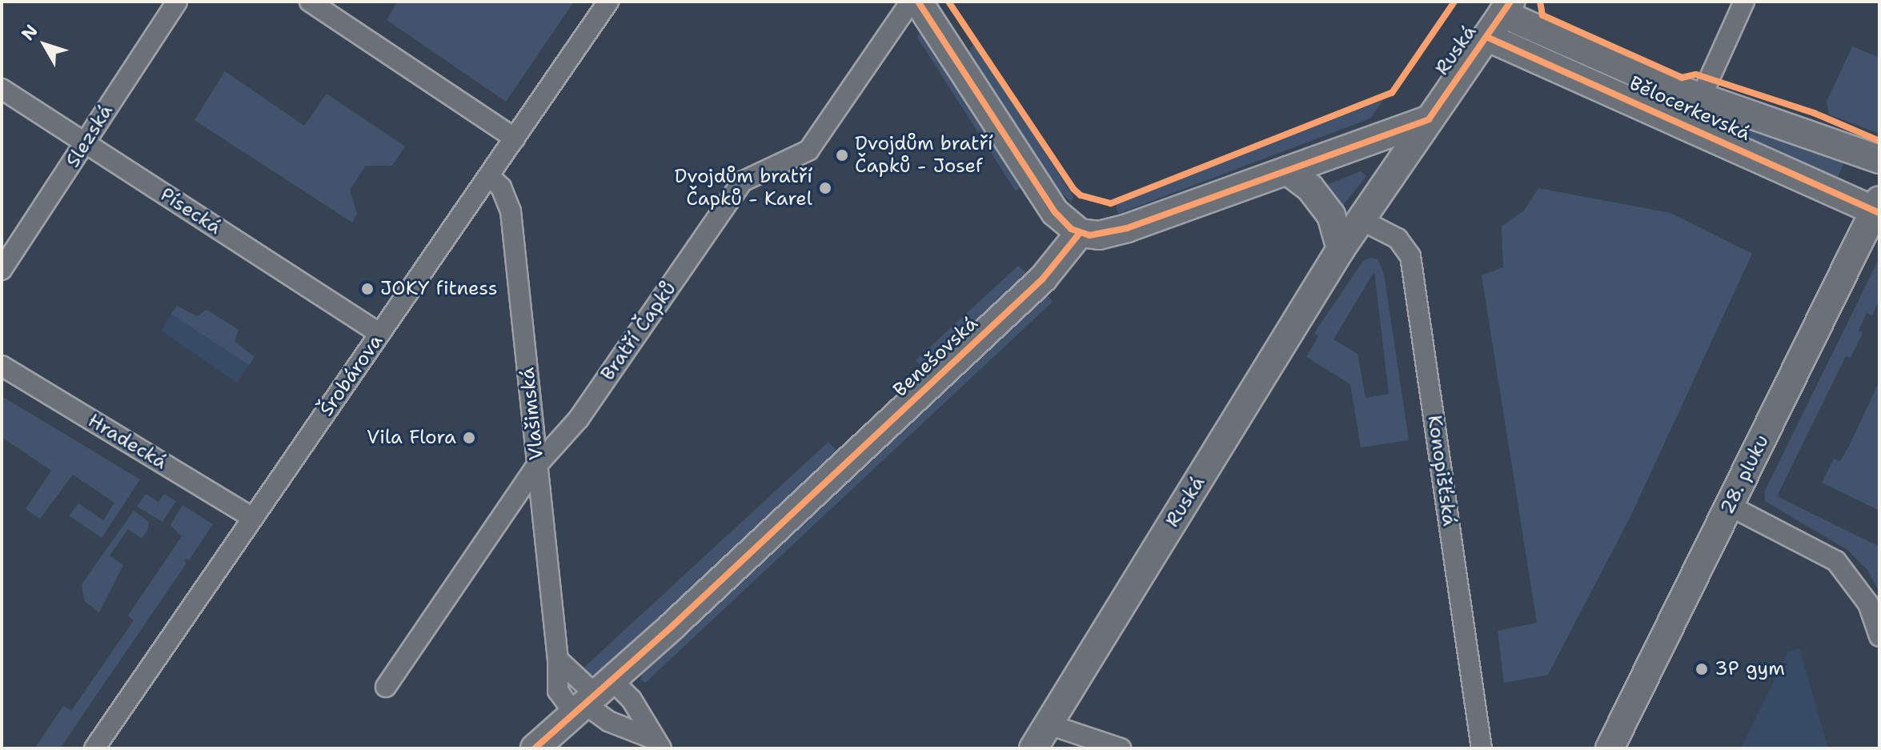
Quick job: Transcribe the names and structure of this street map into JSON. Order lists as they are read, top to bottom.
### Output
{
  "streets": {
    "street": [
      "Ruská",
      "Bělocerkevská",
      "Slezská",
      "Písecká",
      "Bratří Čapků",
      "Benešovská",
      "Šrobárova",
      "Vlašimská",
      "Hradecká",
      "Konopišťská",
      "28. pluku"
    ]
  },
  "crossings": [
    ["Ruská", "Bělocerkevská"],
    ["Ruská", "Konopišťská"],
    ["Bělocerkevská", "28. pluku"],
    ["Slezská", "Písecká"],
    ["Písecká", "Šrobárova"],
    ["Bratří Čapků", "Vlašimská"],
    ["Benešovská", "Vlašimská"],
    ["Šrobárova", "Vlašimská"],
    ["Šrobárova", "Hradecká"]
  ],
  "places": [
    "Dvojdům bratří Čapků - Josef",
    "Dvojdům bratří Čapků - Karel",
    "JOKY fitness",
    "Vila Flora",
    "3P gym"
  ],
  "north": "top left"
}
